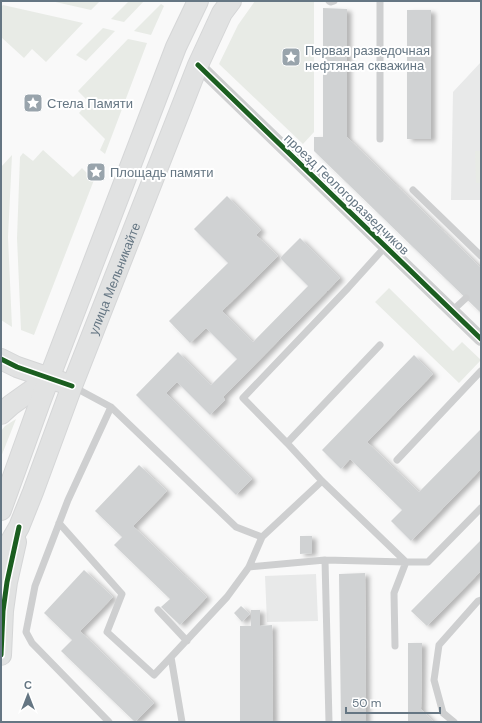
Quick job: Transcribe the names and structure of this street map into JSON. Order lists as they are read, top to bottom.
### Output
{
  "streets": {
    "main road": ["улица Мельникайте"],
    "street": ["проезд Геологоразведчиков"]
  },
  "crossings": [
    ["проезд Геологоразведчиков", "улица Мельникайте"]
  ],
  "places": {
    "place": ["Первая разведочная нефтяная скважина", "Стела Памяти", "Площадь памяти"]
  },
  "scale_bar": "50 m",
  "north": "top"
}
